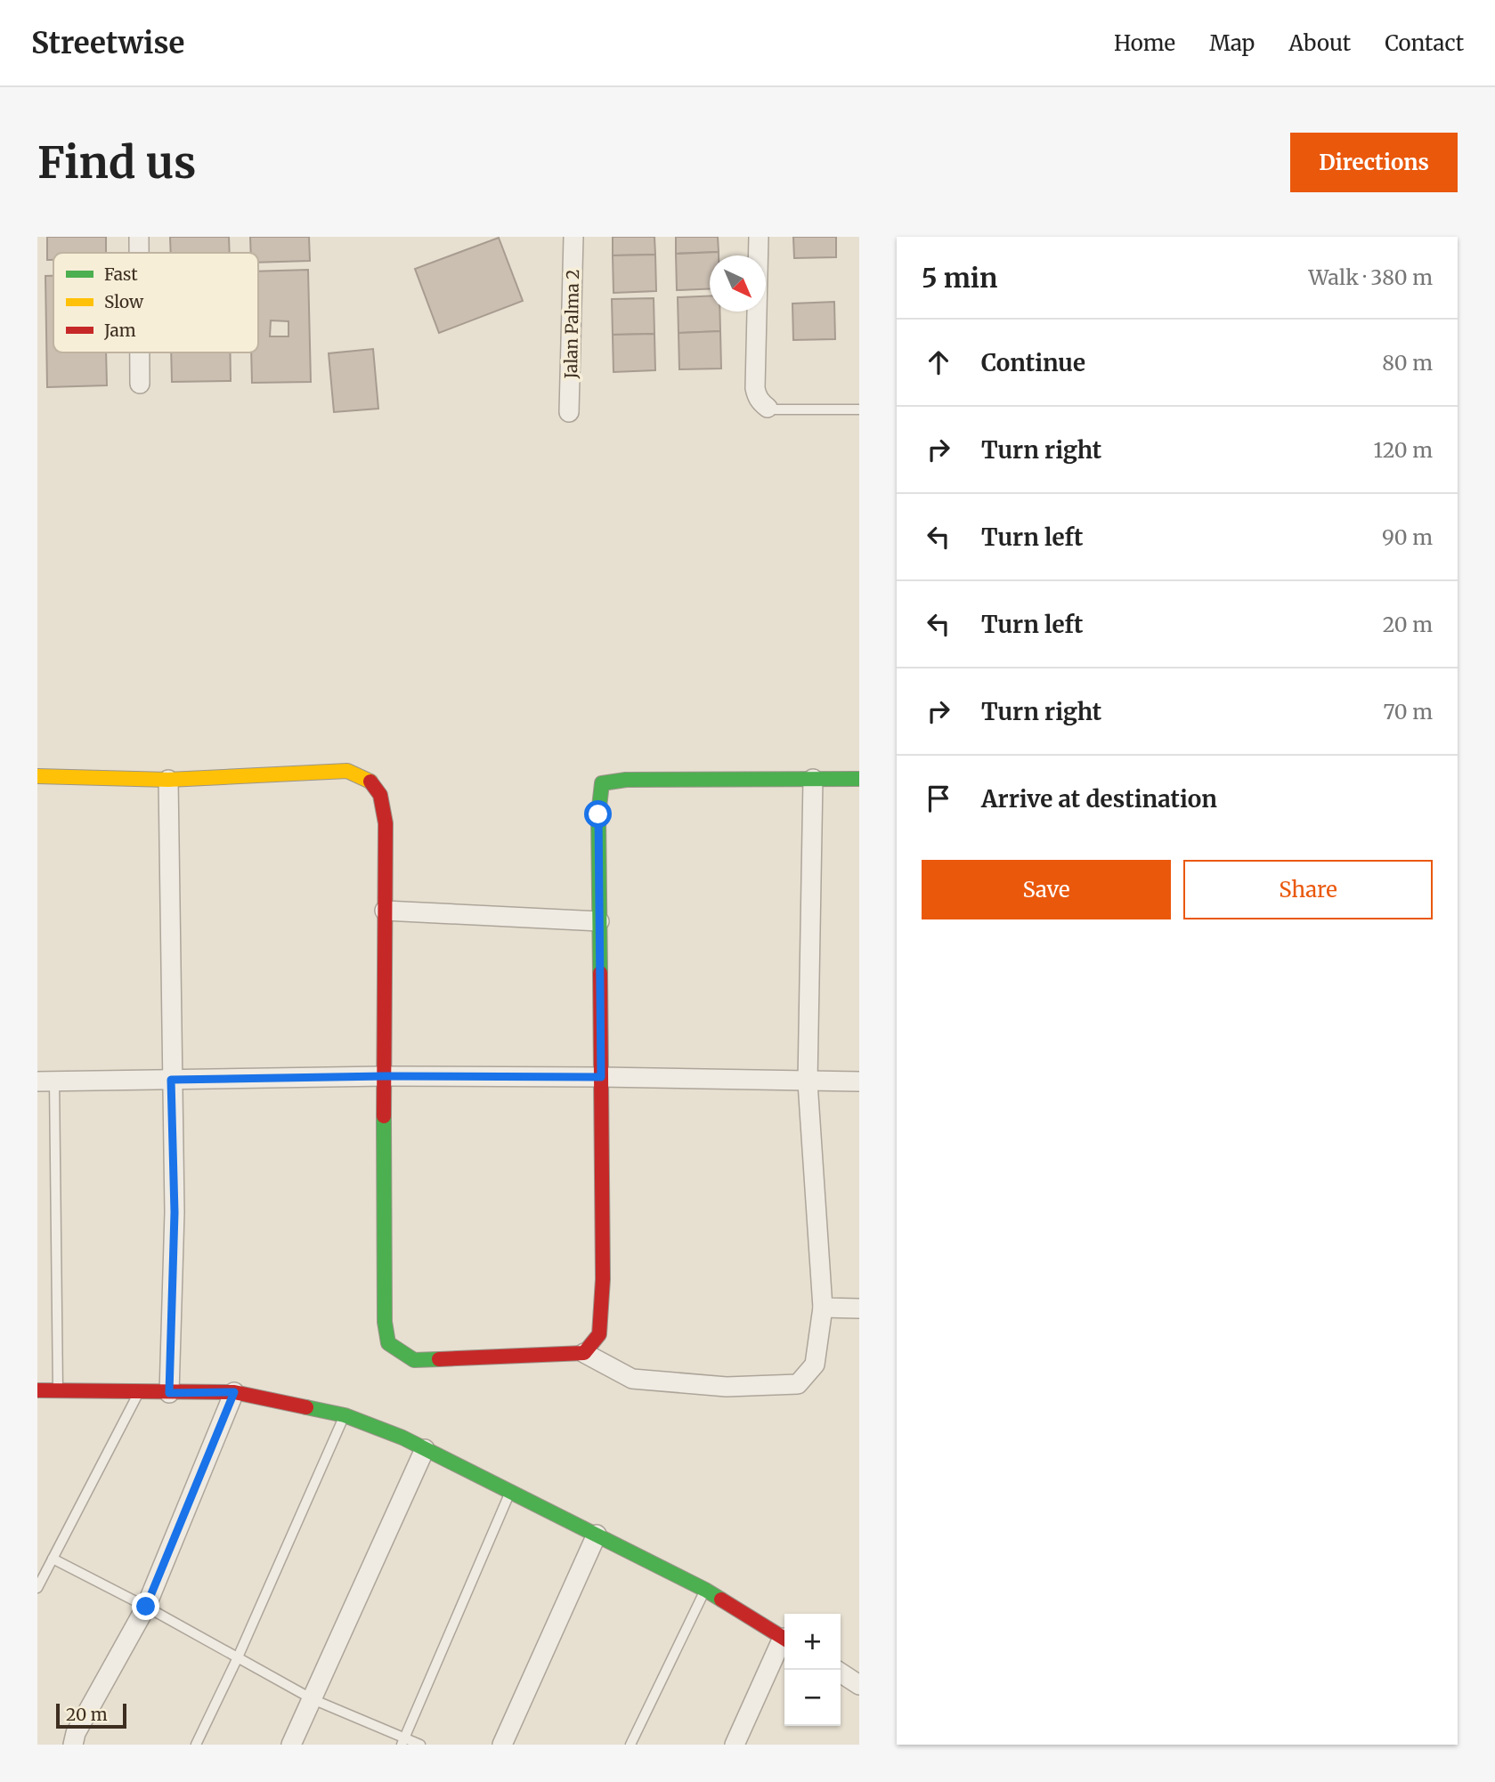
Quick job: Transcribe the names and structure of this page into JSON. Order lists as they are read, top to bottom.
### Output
{
  "streets": {
    "street": ["Jalan Palma 2"]
  },
  "legend": ["Fast", "Slow", "Jam"],
  "scale_bar": "20 m",
  "north": "bottom right",
  "page": {
    "header": "Streetwise",
    "nav": [
      "Home",
      "Map",
      "About",
      "Contact"
    ],
    "buttons": [
      "Directions",
      ["Save", "Share"]
    ],
    "title": "Find us",
    "heading": ["5 min", "Walk · 380 m"],
    "list": [
      ["Continue", "80 m"],
      ["Turn right", "120 m"],
      ["Turn left", "90 m"],
      ["Turn left", "20 m"],
      ["Turn right", "70 m"],
      "Arrive at destination"
    ],
    "map_buttons": ["+", "−"],
    "scale": "20 m"
  }
}
